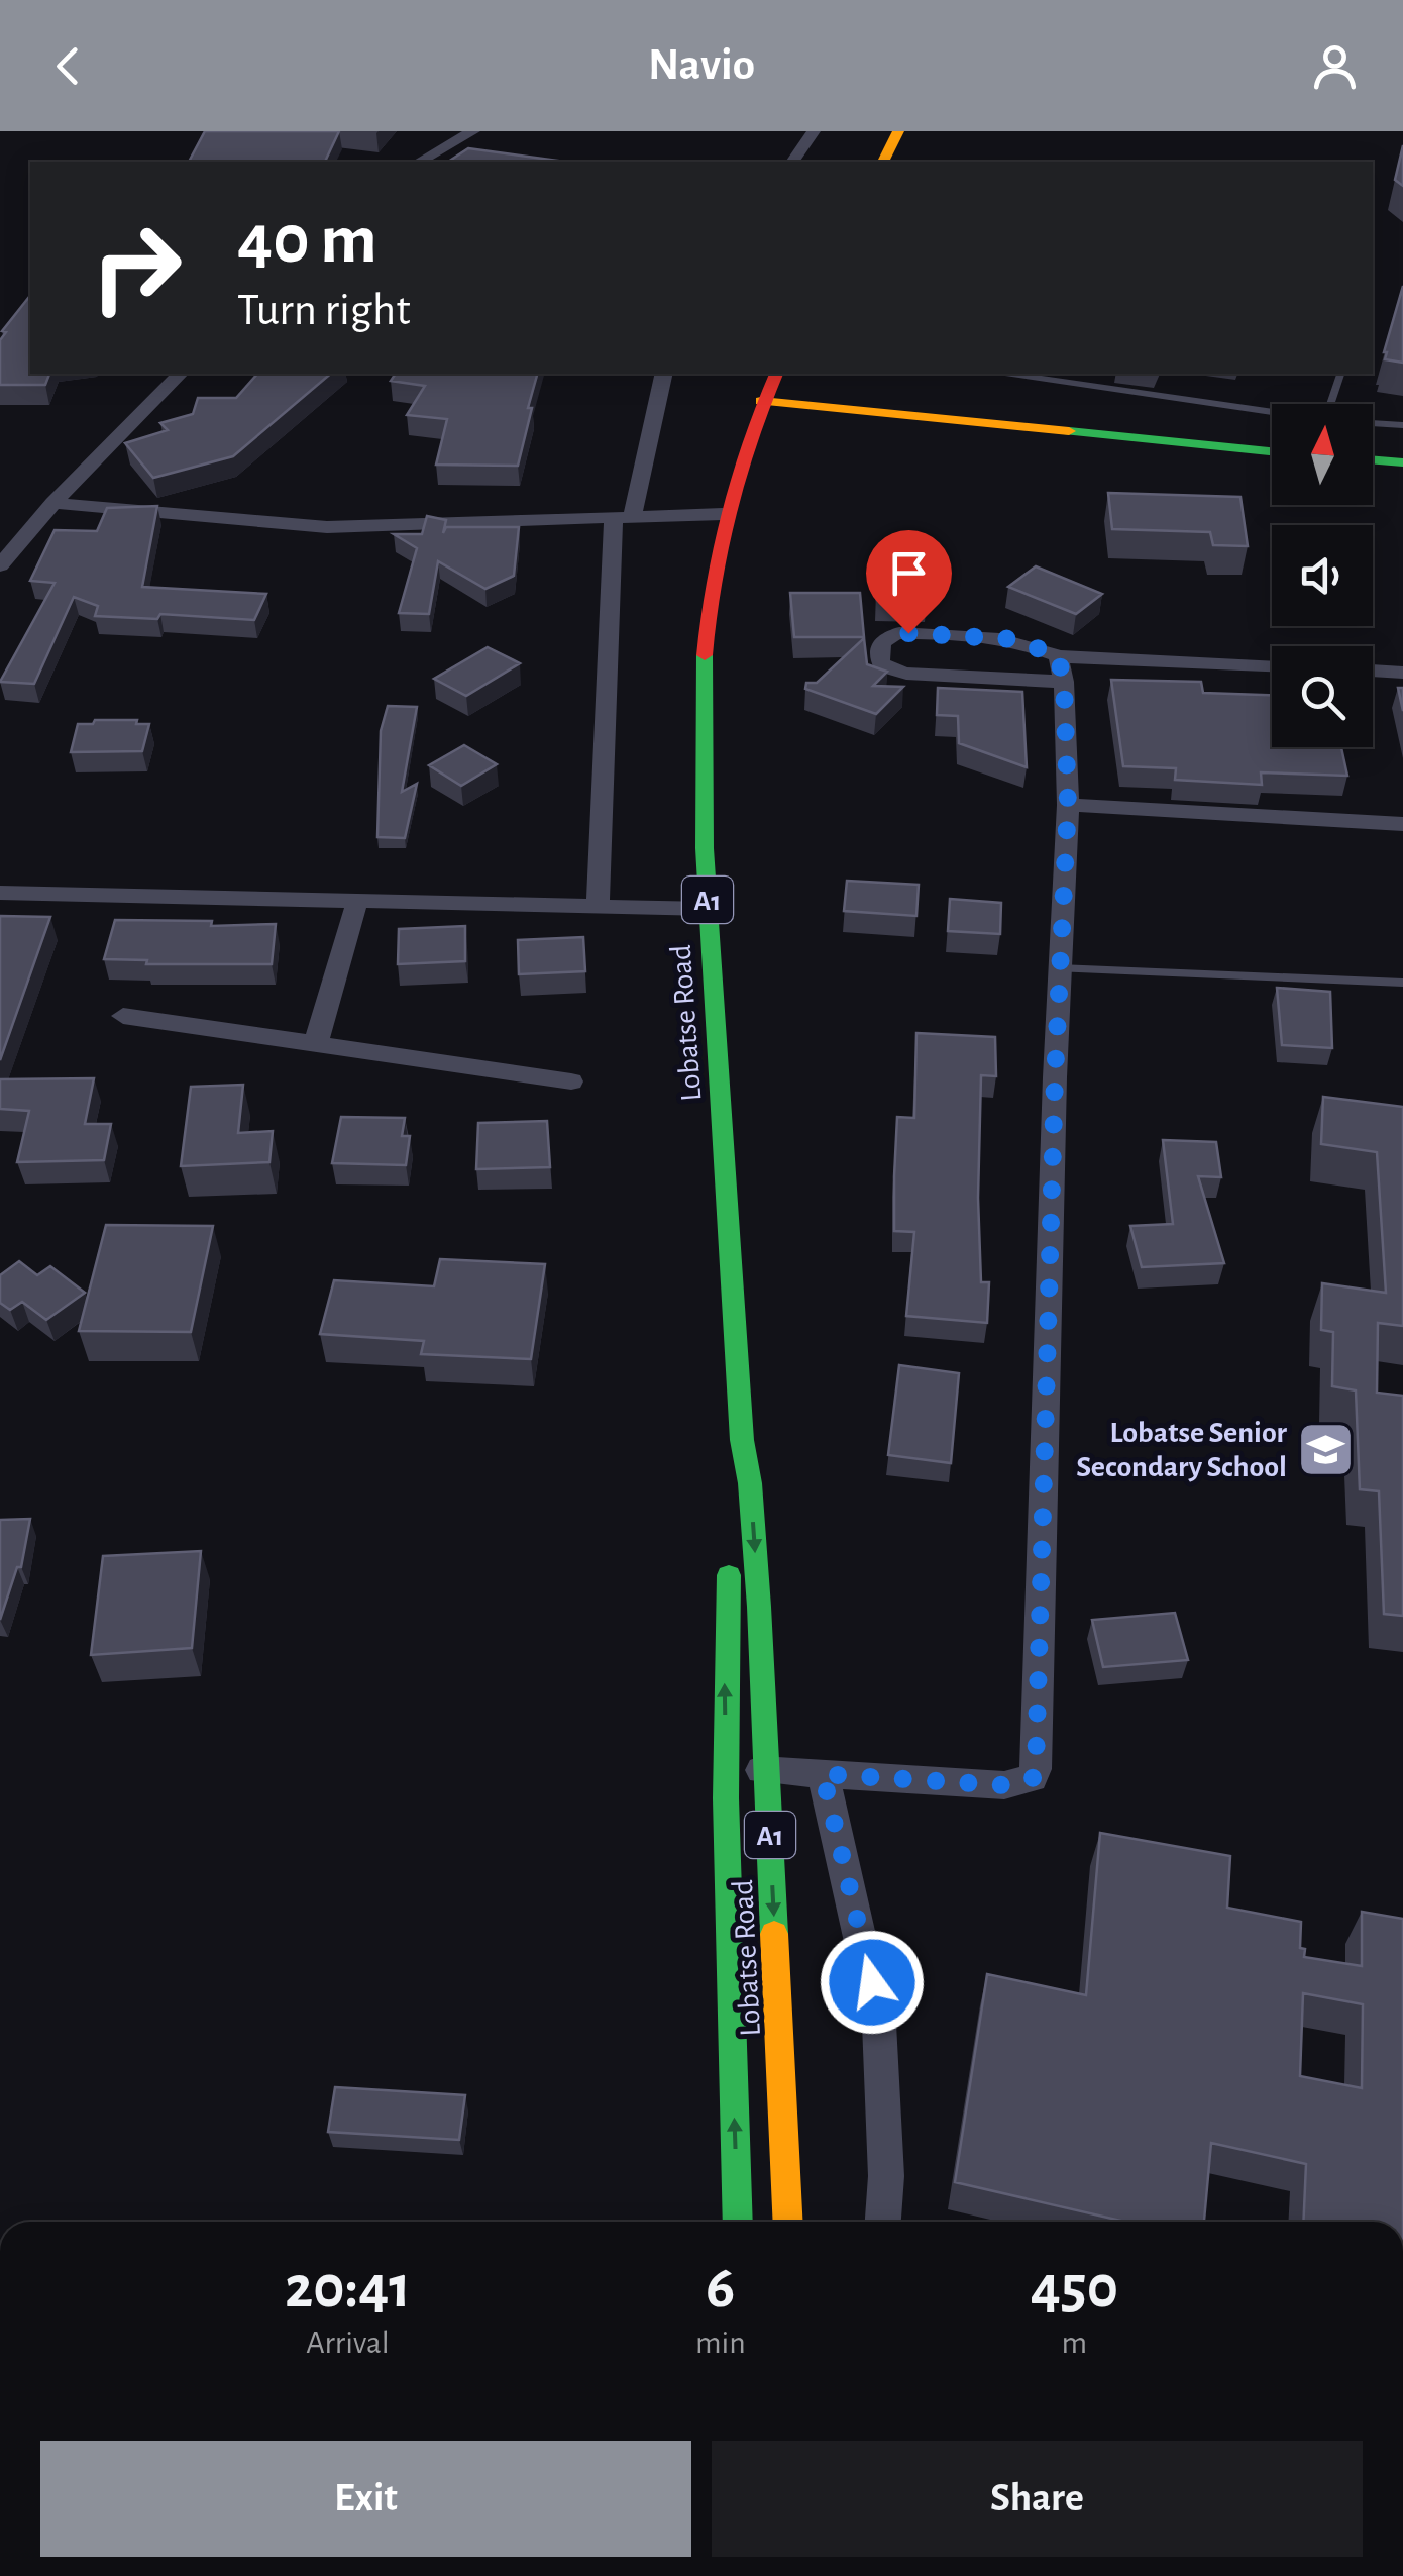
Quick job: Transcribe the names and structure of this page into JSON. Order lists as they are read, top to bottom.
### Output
{
  "streets": {
    "main road": ["A1", "Lobatse Road"]
  },
  "places": {
    "school or university": ["Lobatse Senior Secondary School"]
  },
  "north": "top",
  "page": {
    "header": "Navio",
    "turn": ["40 m", "Turn right"],
    "eta": [
      "20:41",
      "Arrival",
      "6",
      "min",
      "450",
      "m"
    ],
    "buttons": ["Exit", "Share"]
  }
}
